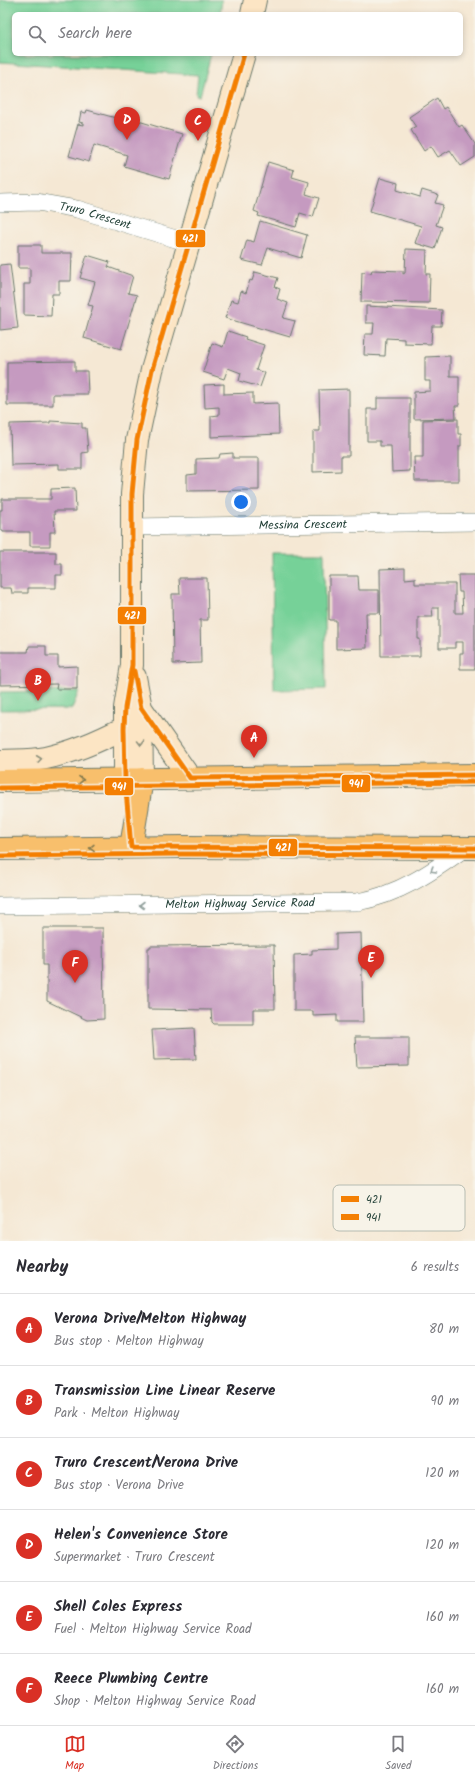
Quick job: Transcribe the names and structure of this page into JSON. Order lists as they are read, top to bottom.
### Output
{
  "streets": {
    "street": ["Truro Crescent", "Messina Crescent", "Melton Highway Service Road"]
  },
  "one_way": ["Melton Highway Service Road"],
  "lines": ["transit line 421", "transit line 941"],
  "legend": ["421", "941"],
  "page": {
    "search": "Search here",
    "pins": [
      "D",
      "C",
      "B",
      "A",
      "E",
      "F"
    ],
    "heading": ["Nearby", "6 results"],
    "list": [
      {
        "mark": "A",
        "name": "Verona Drive/Melton Highway",
        "note": "Bus stop · Melton Highway",
        "value": "80 m"
      },
      {
        "mark": "B",
        "name": "Transmission Line Linear Reserve",
        "note": "Park · Melton Highway",
        "value": "90 m"
      },
      {
        "mark": "C",
        "name": "Truro Crescent/Verona Drive",
        "note": "Bus stop · Verona Drive",
        "value": "120 m"
      },
      {
        "mark": "D",
        "name": "Helen's Convenience Store",
        "note": "Supermarket · Truro Crescent",
        "value": "120 m"
      },
      {
        "mark": "E",
        "name": "Shell Coles Express",
        "note": "Fuel · Melton Highway Service Road",
        "value": "160 m"
      },
      {
        "mark": "F",
        "name": "Reece Plumbing Centre",
        "note": "Shop · Melton Highway Service Road",
        "value": "160 m"
      }
    ],
    "nav": ["Map", "Directions", "Saved"]
  }
}
